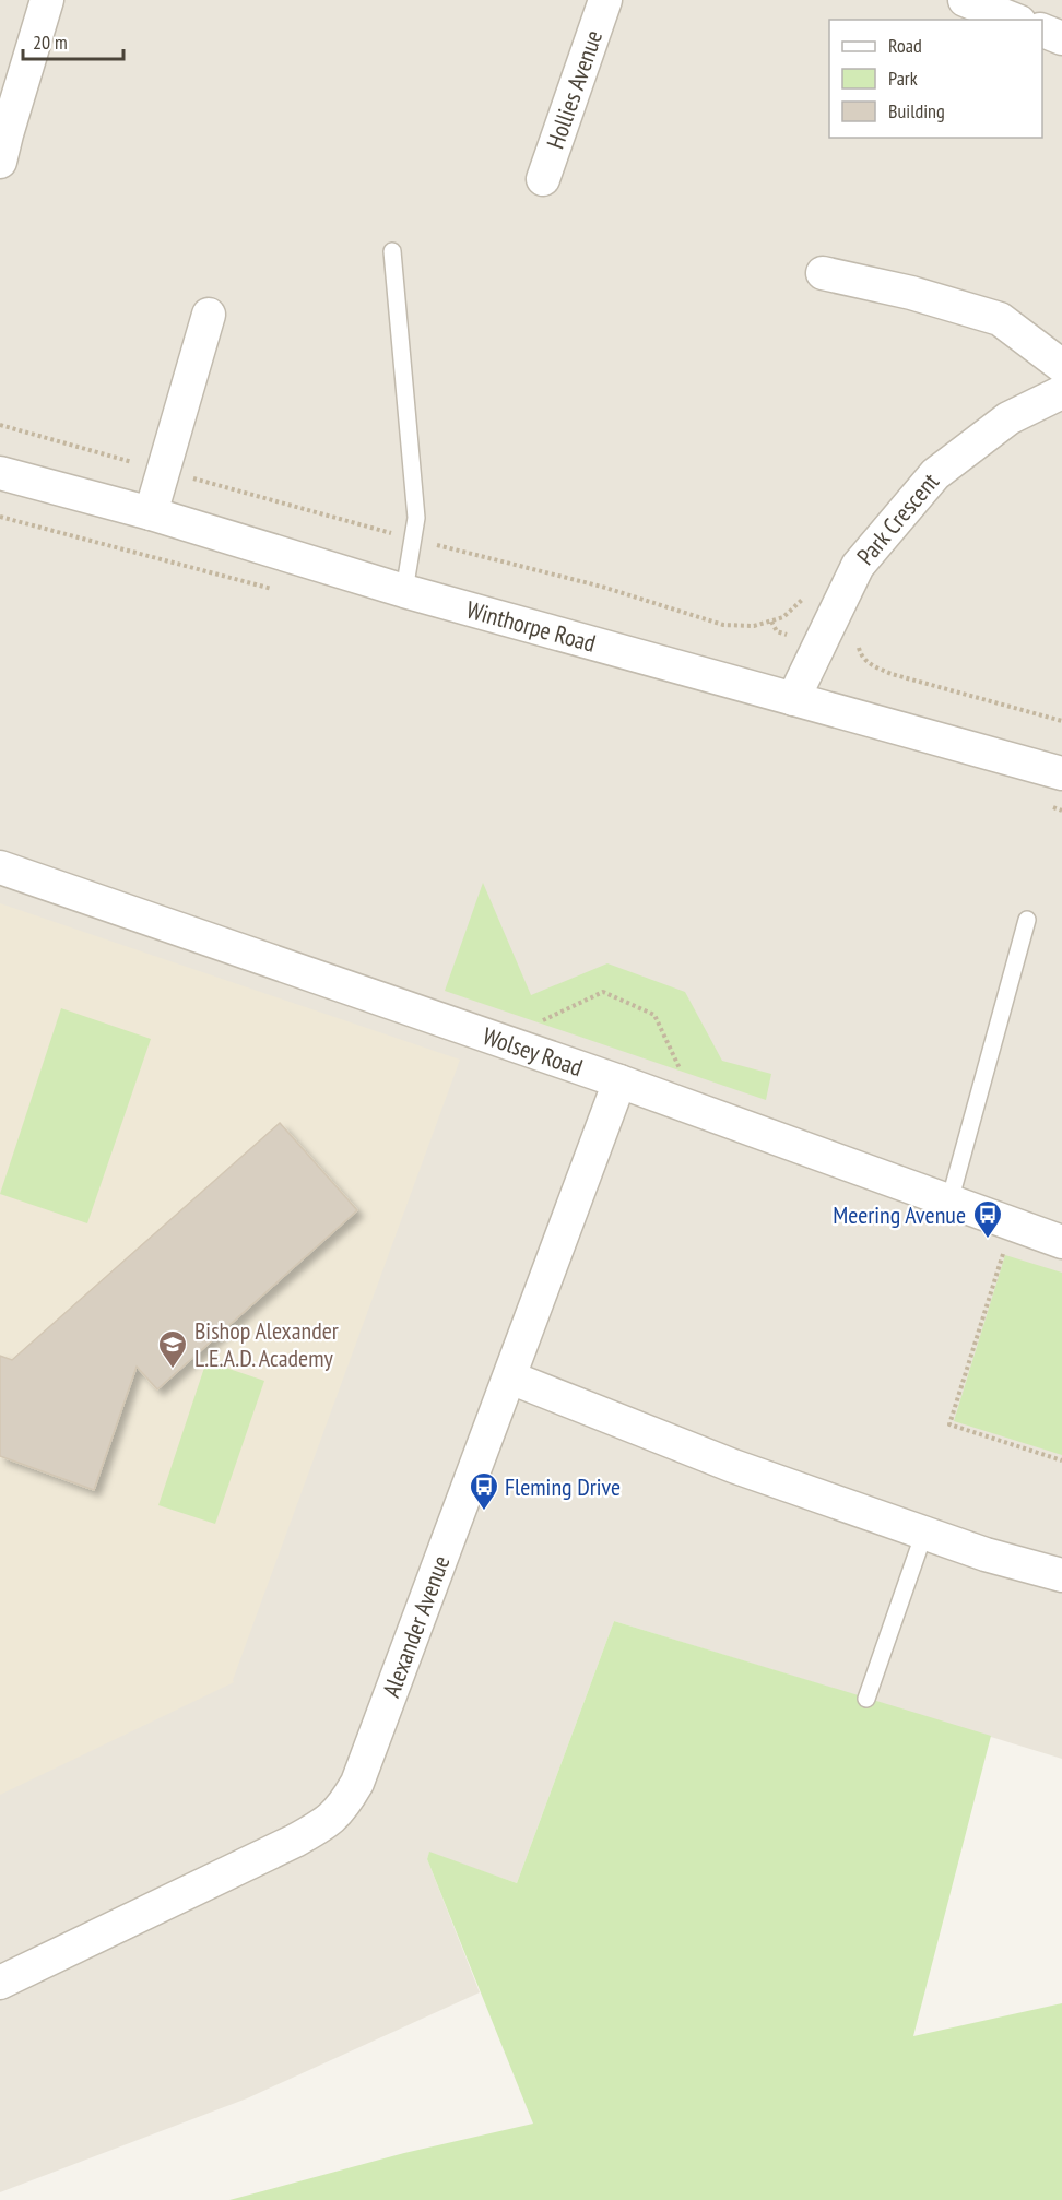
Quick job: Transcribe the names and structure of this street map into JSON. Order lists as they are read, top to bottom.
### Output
{
  "streets": {
    "street": [
      "Hollies Avenue",
      "Park Crescent",
      "Winthorpe Road",
      "Wolsey Road",
      "Alexander Avenue"
    ]
  },
  "crossings": [
    ["Park Crescent", "Winthorpe Road"],
    ["Wolsey Road", "Alexander Avenue"]
  ],
  "places": {
    "bus stop": ["Meering Avenue", "Fleming Drive"],
    "school or university": ["Bishop Alexander L.E.A.D. Academy"]
  },
  "legend": ["Road", "Park", "Building"],
  "scale_bar": "20 m"
}
